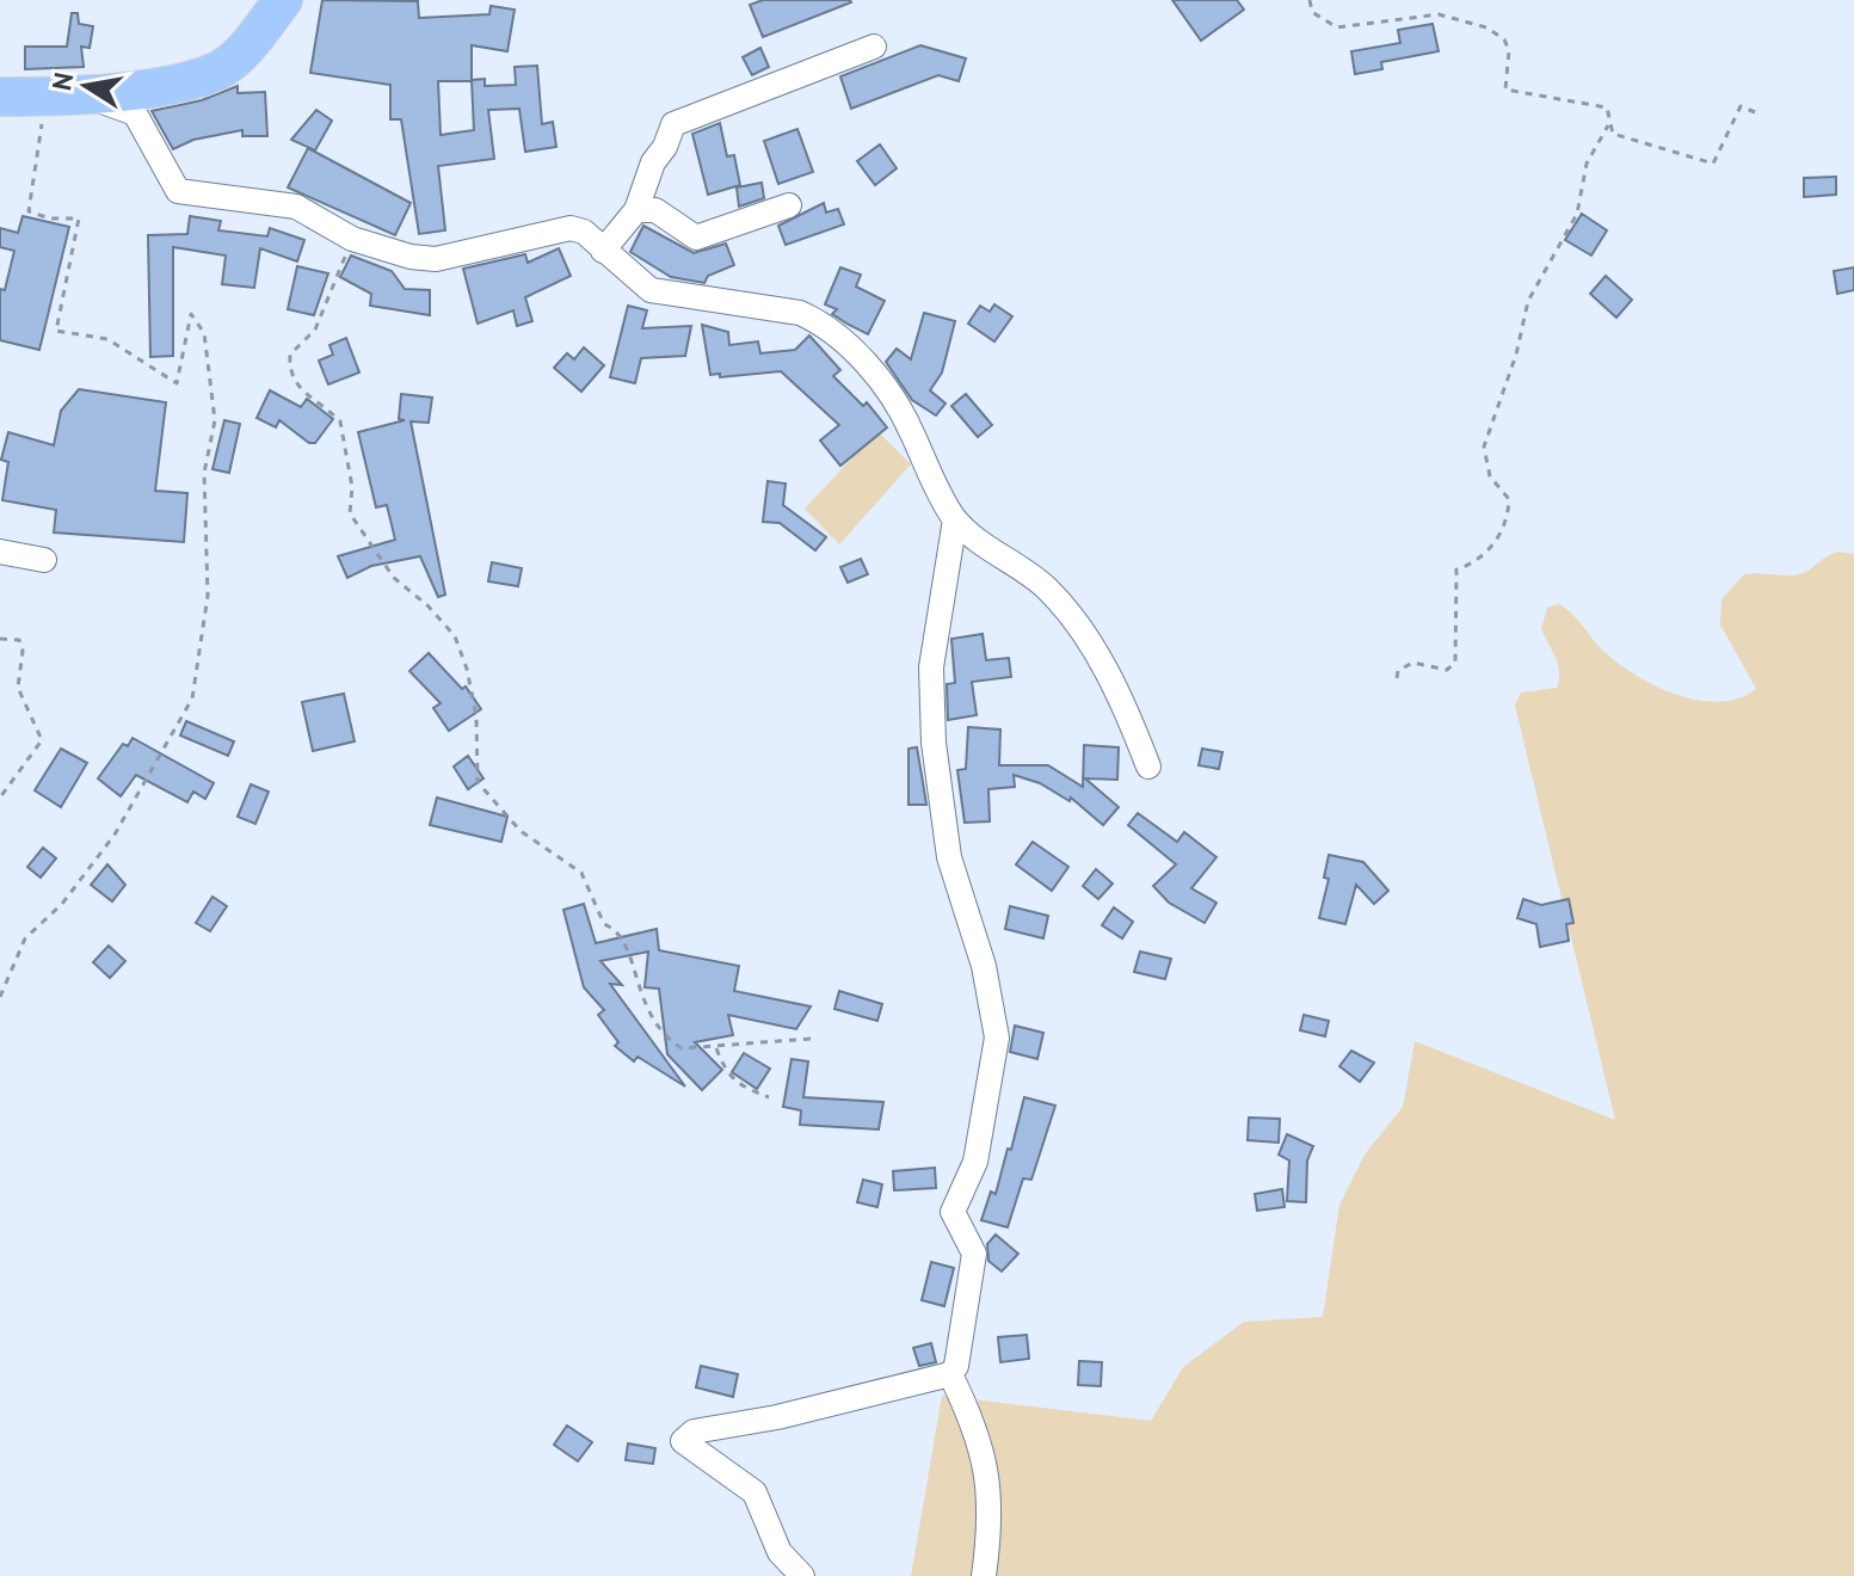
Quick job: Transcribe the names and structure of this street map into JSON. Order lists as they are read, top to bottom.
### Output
{
  "north": "left"
}
